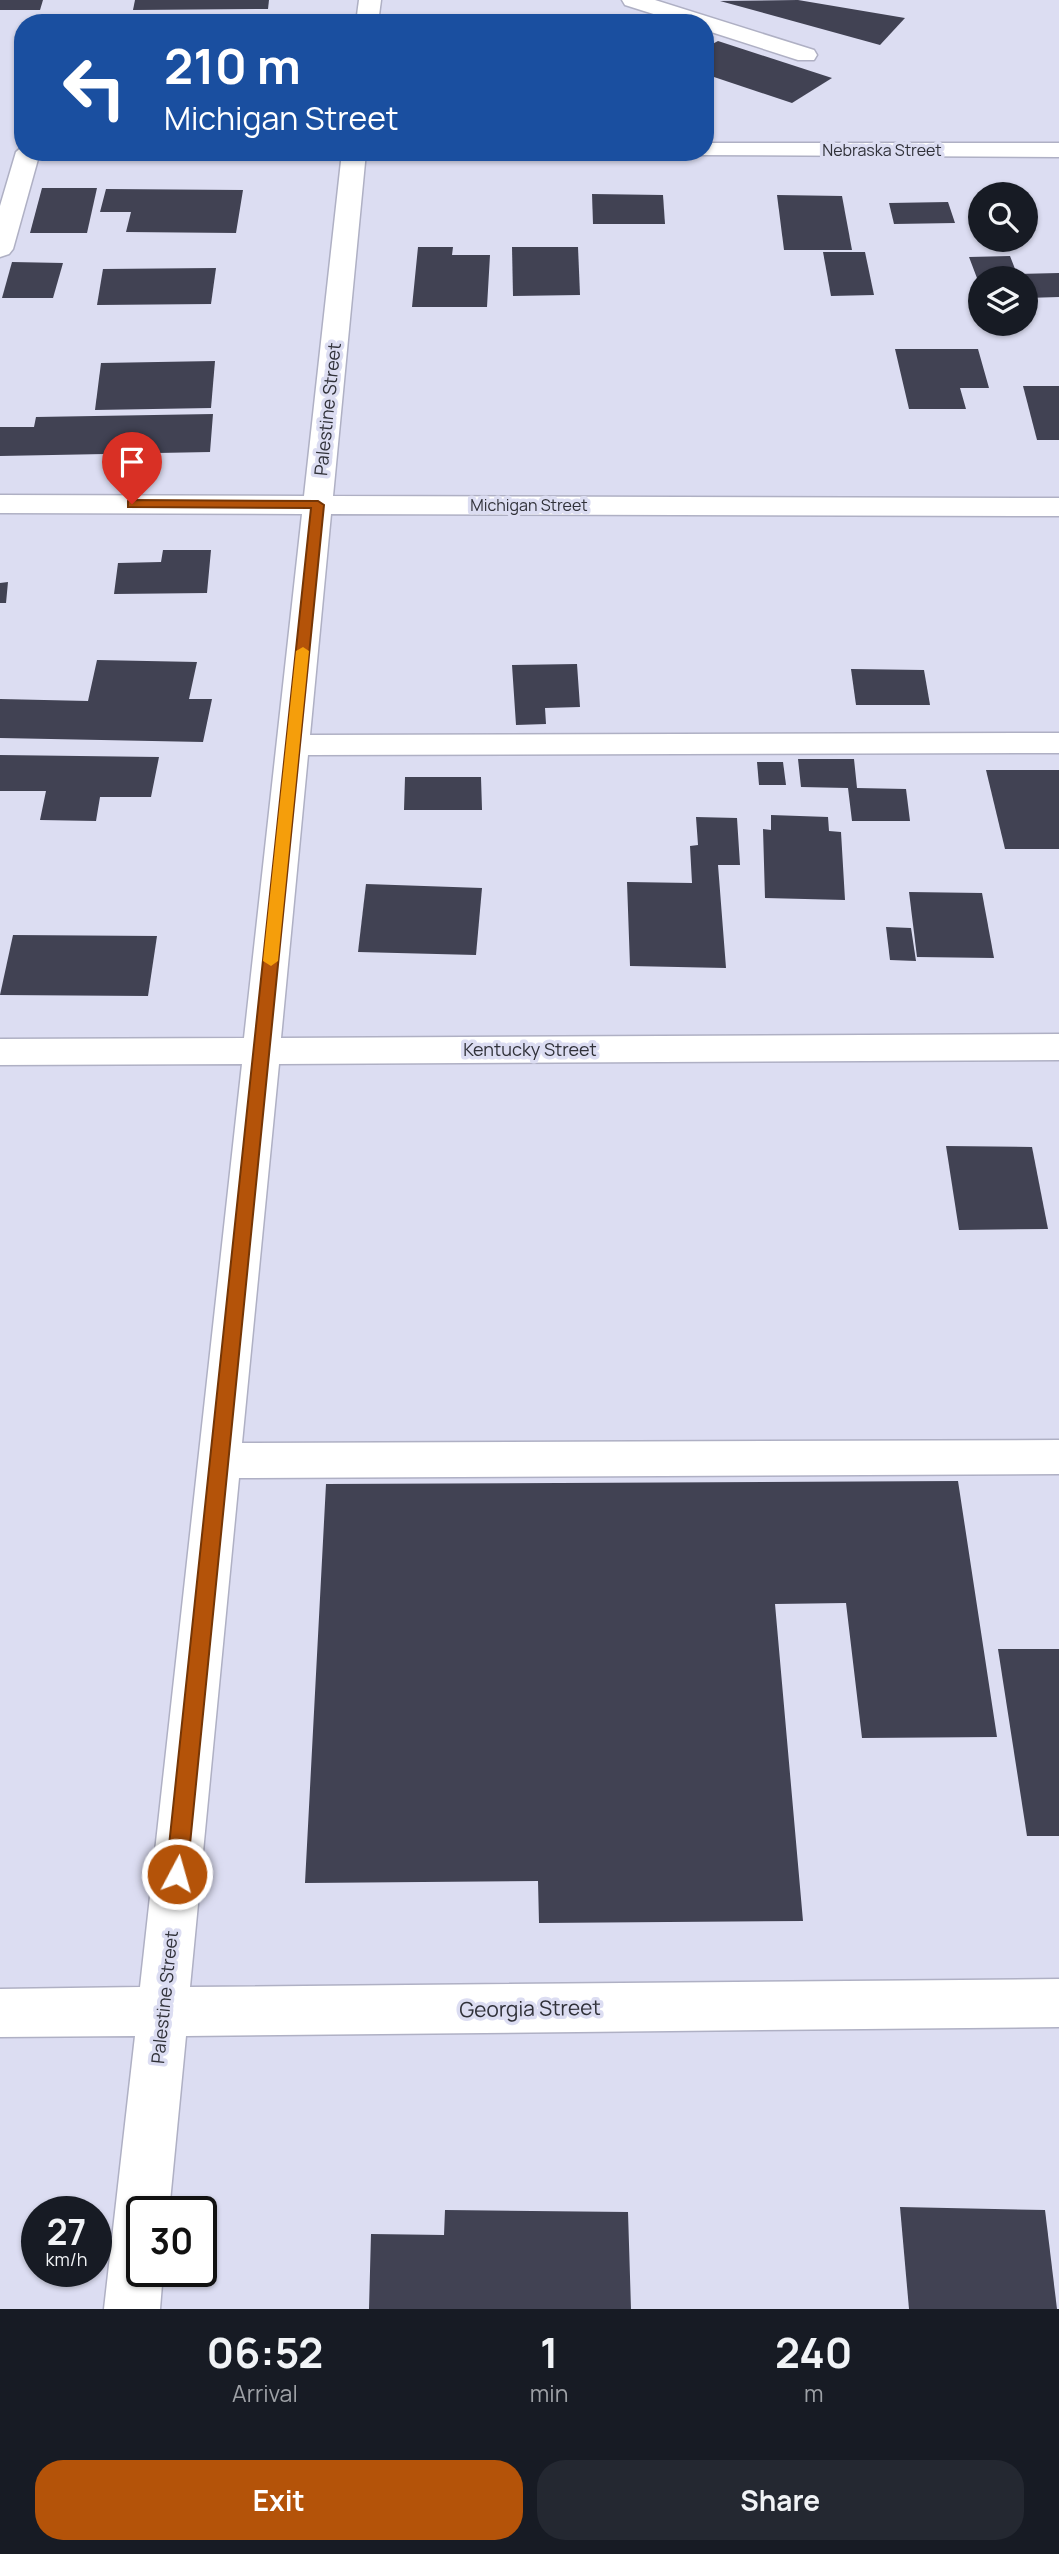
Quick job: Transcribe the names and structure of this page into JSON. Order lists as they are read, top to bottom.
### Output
{
  "streets": {
    "street": [
      "Nebraska Street",
      "Palestine Street",
      "Michigan Street",
      "Kentucky Street",
      "Georgia Street"
    ]
  },
  "crossings": [
    ["Palestine Street", "Michigan Street"],
    ["Palestine Street", "Kentucky Street"],
    ["Palestine Street", "Georgia Street"]
  ],
  "page": {
    "turn": ["210 m", "Michigan Street"],
    "speed": "27 km/h",
    "limit": "30",
    "eta": [
      "06:52",
      "Arrival",
      "1",
      "min",
      "240",
      "m"
    ],
    "buttons": ["Exit", "Share"]
  }
}
